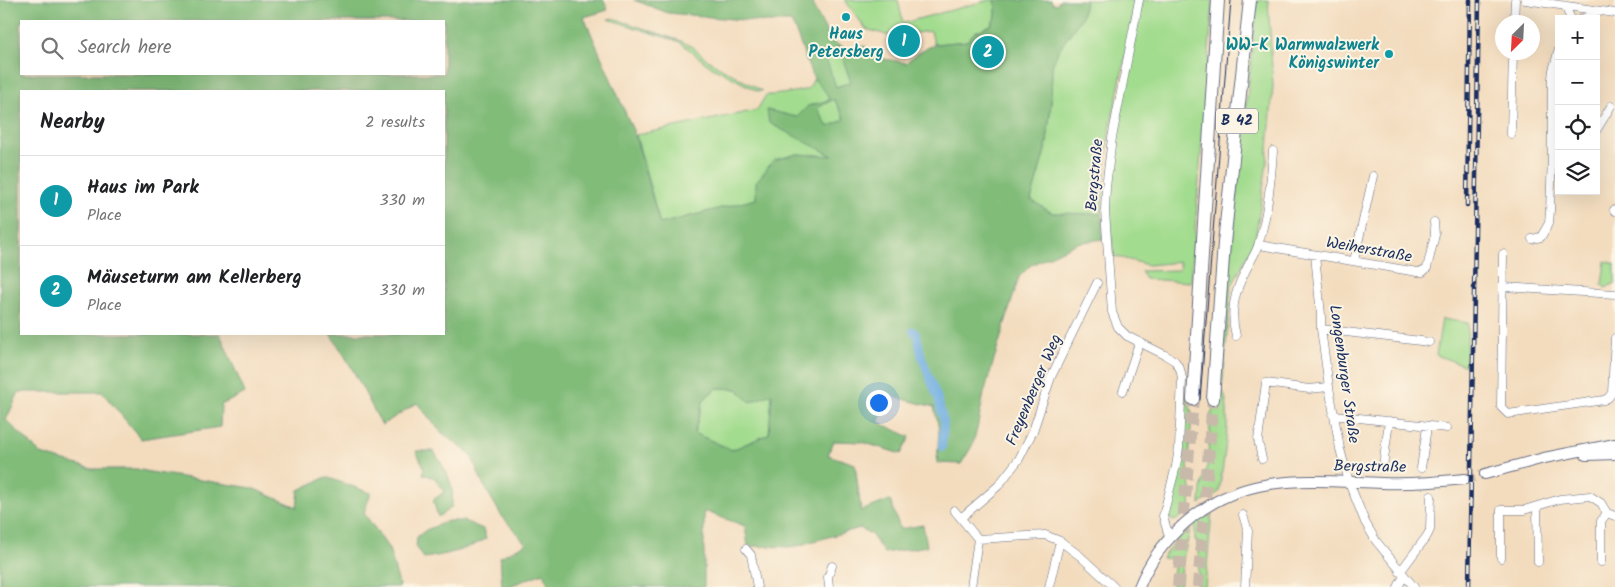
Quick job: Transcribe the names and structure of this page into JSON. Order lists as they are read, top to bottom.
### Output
{
  "streets": {
    "highway": ["B 42"],
    "street": [
      "Bergstraße",
      "Weiherstraße",
      "Longenburger Straße",
      "Freyenberger Weg"
    ]
  },
  "crossings": [
    ["Bergstraße", "Longenburger Straße"],
    ["Weiherstraße", "Longenburger Straße"]
  ],
  "places": ["Haus Petersberg", "WW-K Warmwalzwerk Königswinter"],
  "north": "bottom left",
  "page": {
    "map_buttons": ["+", "−"],
    "search": "Search here",
    "pins": ["1", "2"],
    "heading": ["Nearby", "2 results"],
    "list": [
      {
        "mark": "1",
        "name": "Haus im Park",
        "note": "Place",
        "value": "330 m"
      },
      {
        "mark": "2",
        "name": "Mäuseturm am Kellerberg",
        "note": "Place",
        "value": "330 m"
      }
    ]
  }
}
